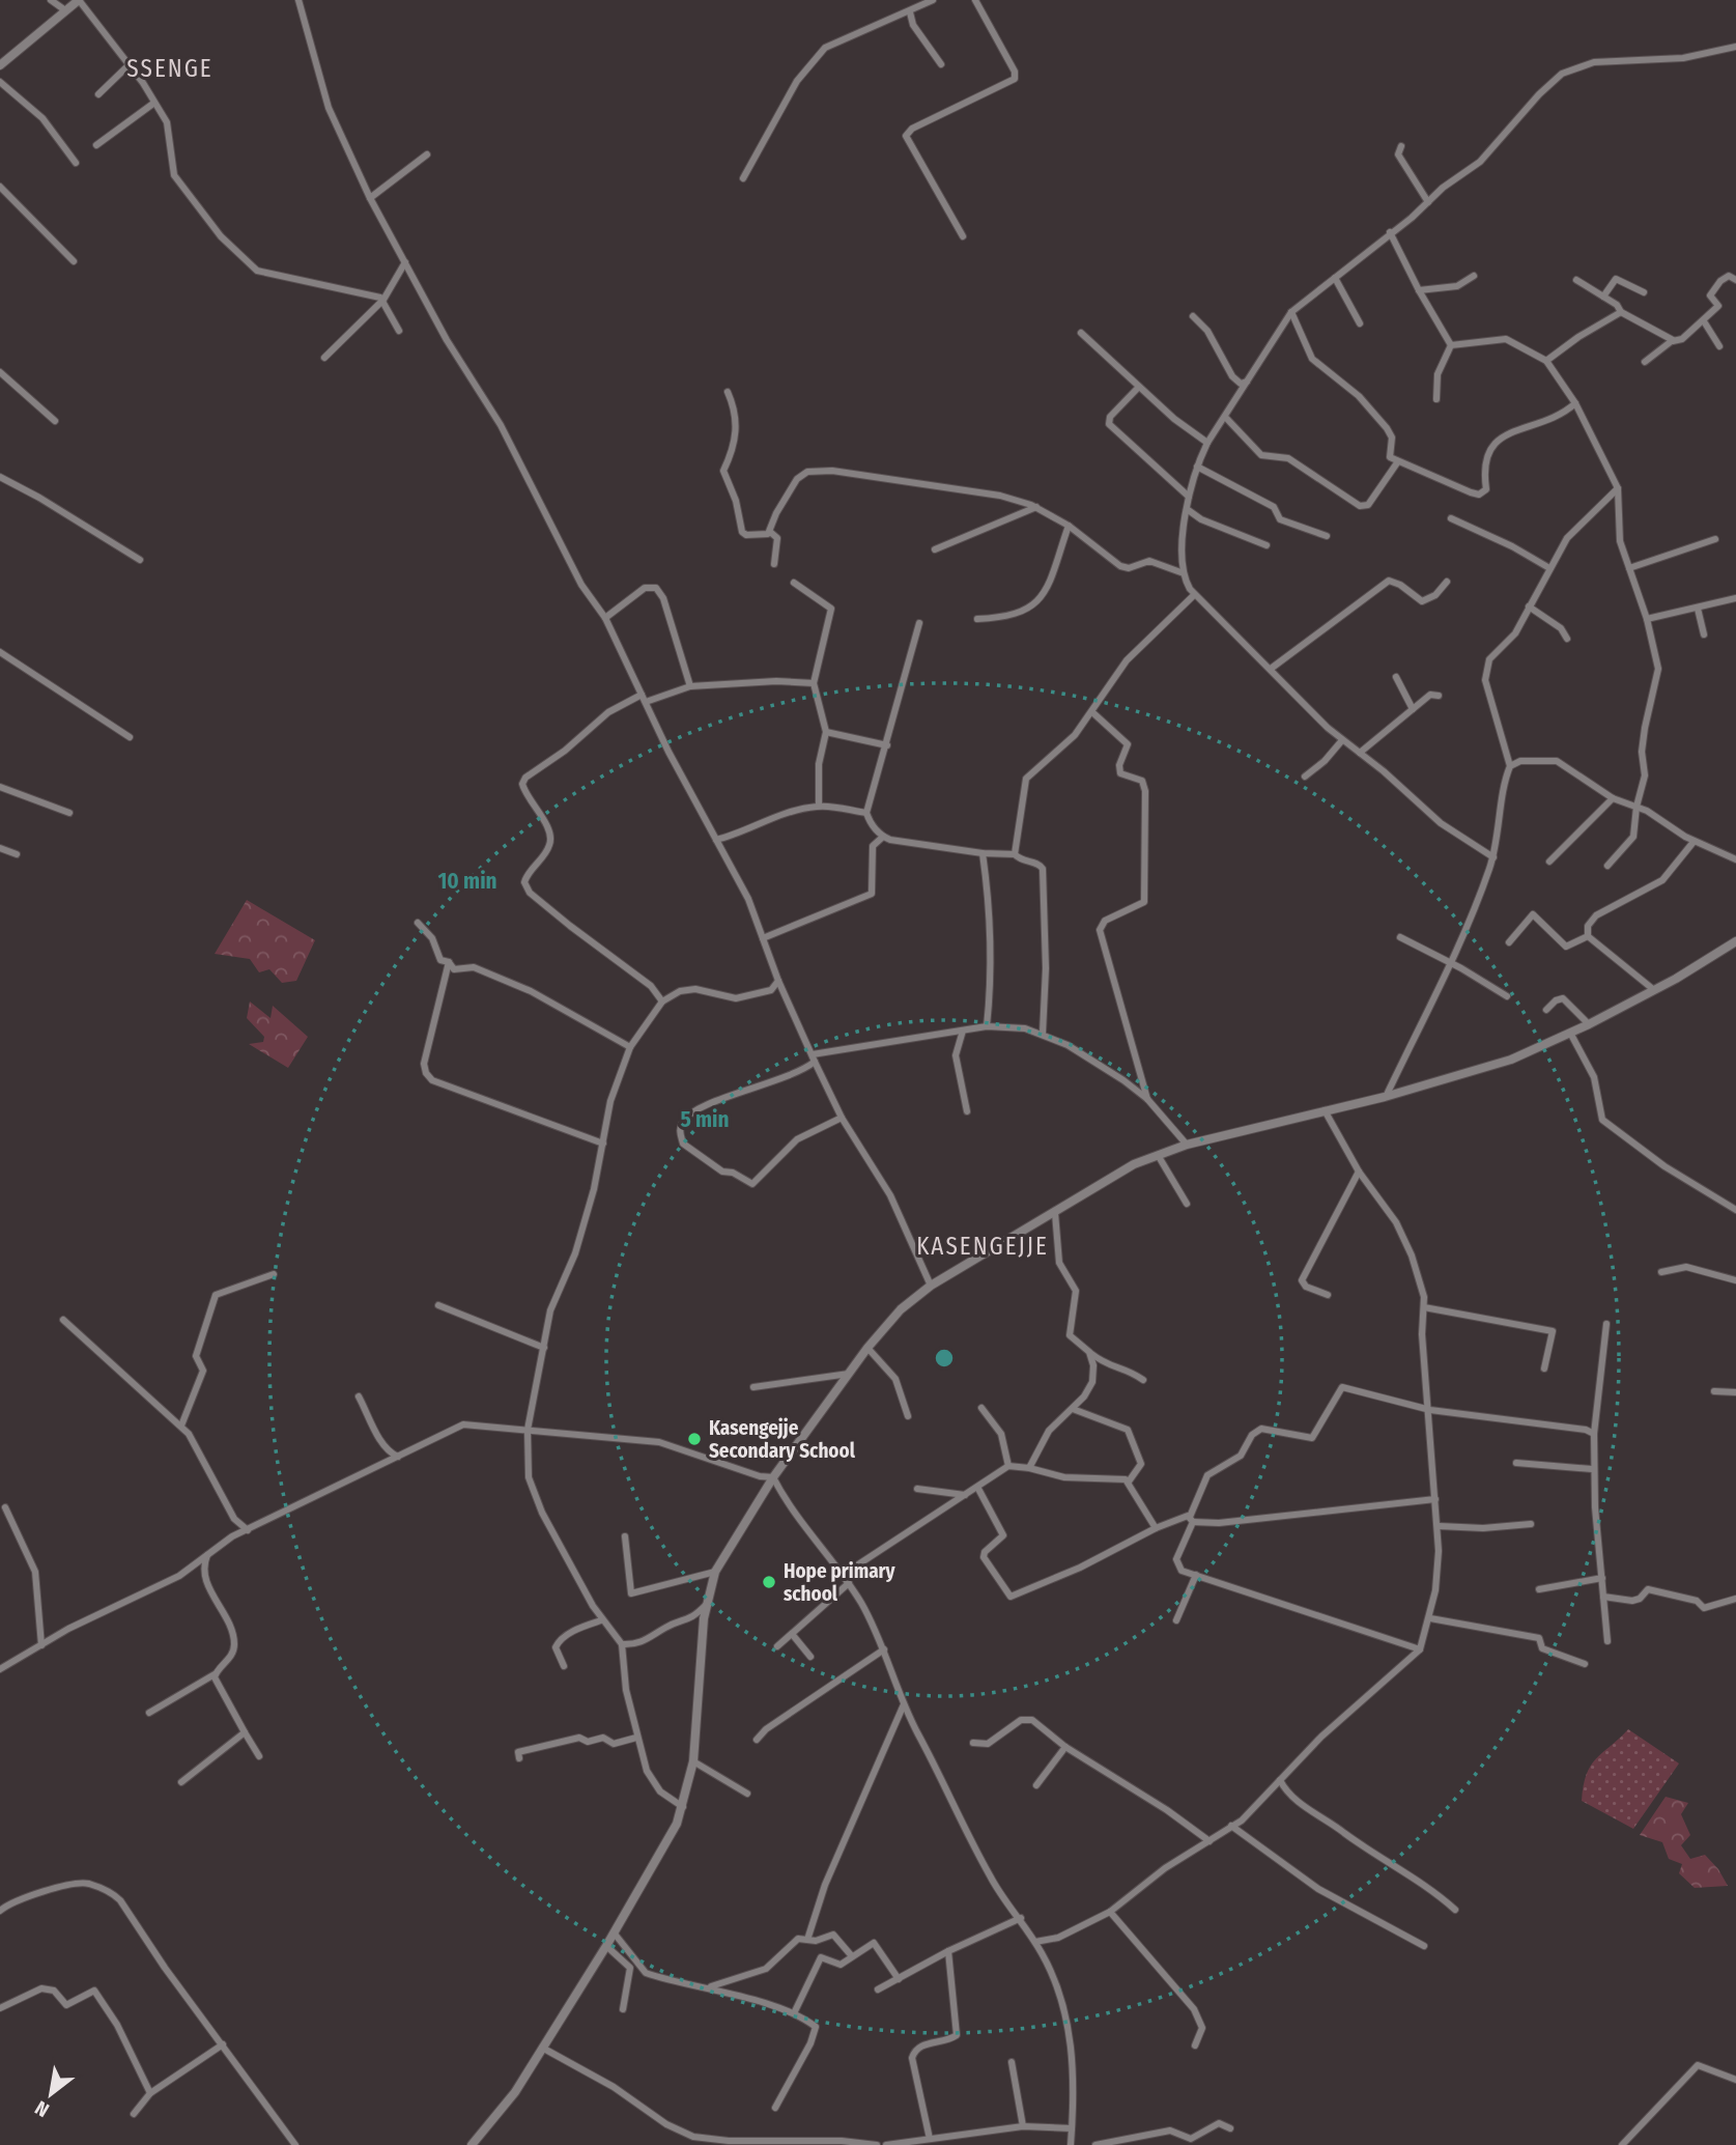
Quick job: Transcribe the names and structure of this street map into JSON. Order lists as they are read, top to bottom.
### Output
{
  "districts": ["SSENGE", "KASENGEJJE"],
  "places": ["Kasengejje Secondary School", "Hope primary school"],
  "north": "bottom left",
  "rings": ["10 min", "5 min"]
}
